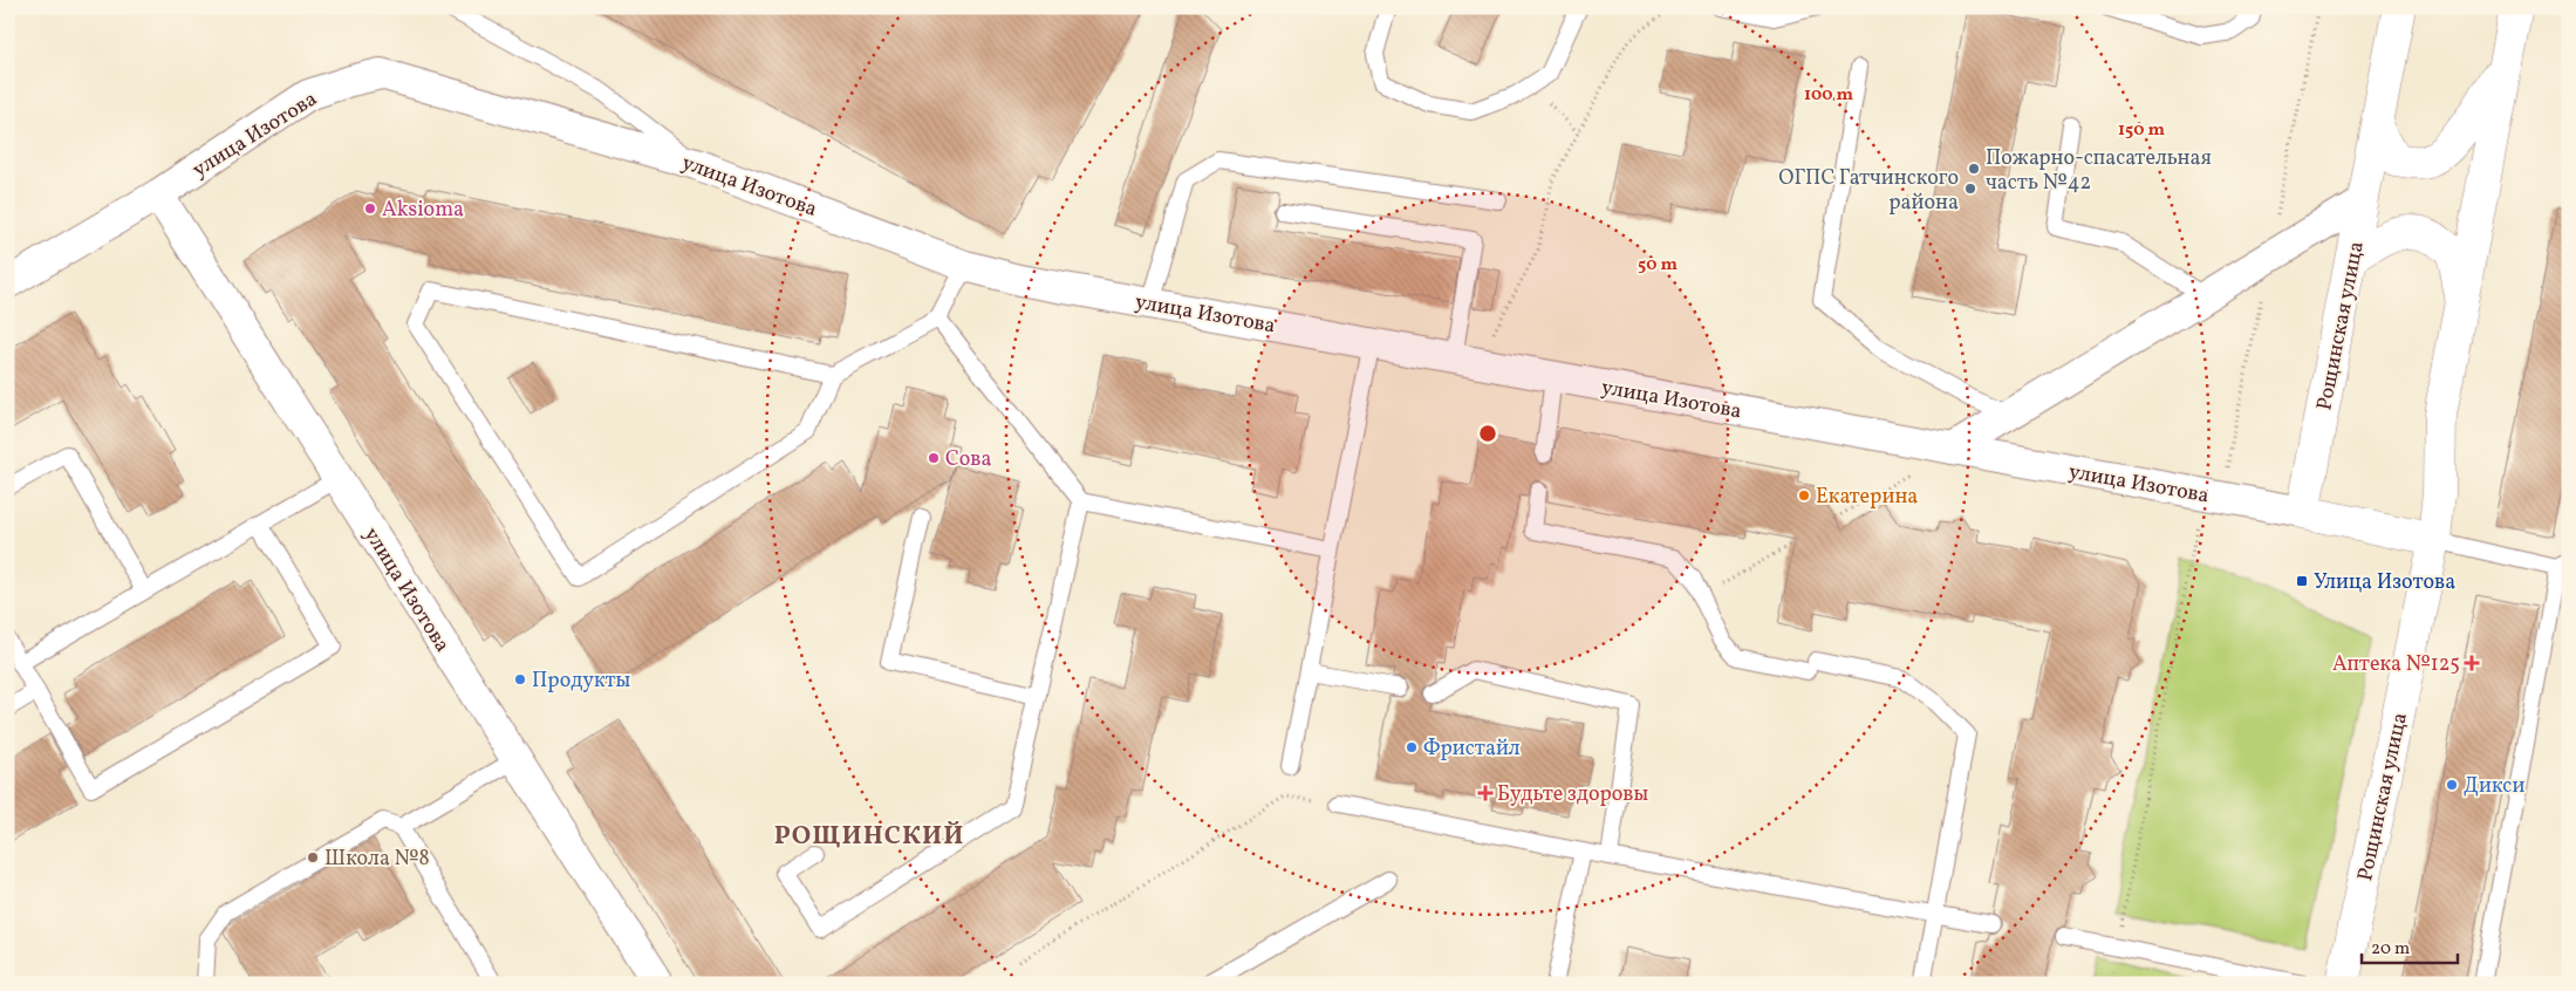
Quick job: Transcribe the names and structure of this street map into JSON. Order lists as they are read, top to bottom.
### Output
{
  "streets": {
    "street": ["улица Изотова", "Рощинская улица"]
  },
  "crossings": [
    ["улица Изотова", "Рощинская улица"]
  ],
  "districts": ["РОЩИНСКИЙ"],
  "places": {
    "other": [
      "Пожарно-спасательная часть №42",
      "ОГПС Гатчинского района",
      "Aksioma",
      "Сова",
      "Екатерина",
      "Продукты",
      "Фристайл",
      "Дикси",
      "Школа №8"
    ],
    "transit": ["Улица Изотова"],
    "health": ["Аптека №125", "Будьте здоровы"]
  },
  "scale_bar": "20 m",
  "rings": ["100 m", "150 m", "50 m"]
}
